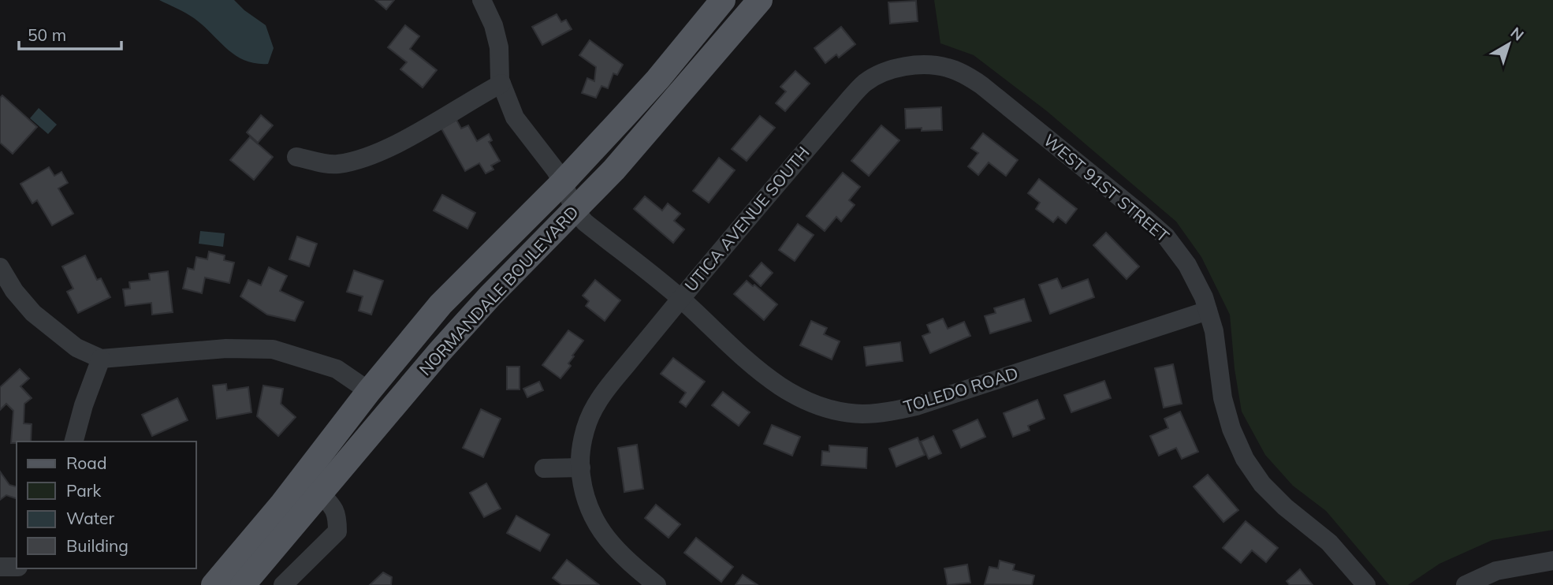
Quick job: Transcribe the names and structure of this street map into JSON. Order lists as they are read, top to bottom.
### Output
{
  "streets": {
    "main road": ["NORMANDALE BOULEVARD"],
    "street": ["WEST 91ST STREET", "UTICA AVENUE SOUTH", "TOLEDO ROAD"]
  },
  "crossings": [
    ["WEST 91ST STREET", "UTICA AVENUE SOUTH"],
    ["WEST 91ST STREET", "TOLEDO ROAD"],
    ["UTICA AVENUE SOUTH", "TOLEDO ROAD"],
    ["NORMANDALE BOULEVARD", "TOLEDO ROAD"]
  ],
  "legend": [
    "Road",
    "Park",
    "Water",
    "Building"
  ],
  "scale_bar": "50 m",
  "north": "top right"
}
